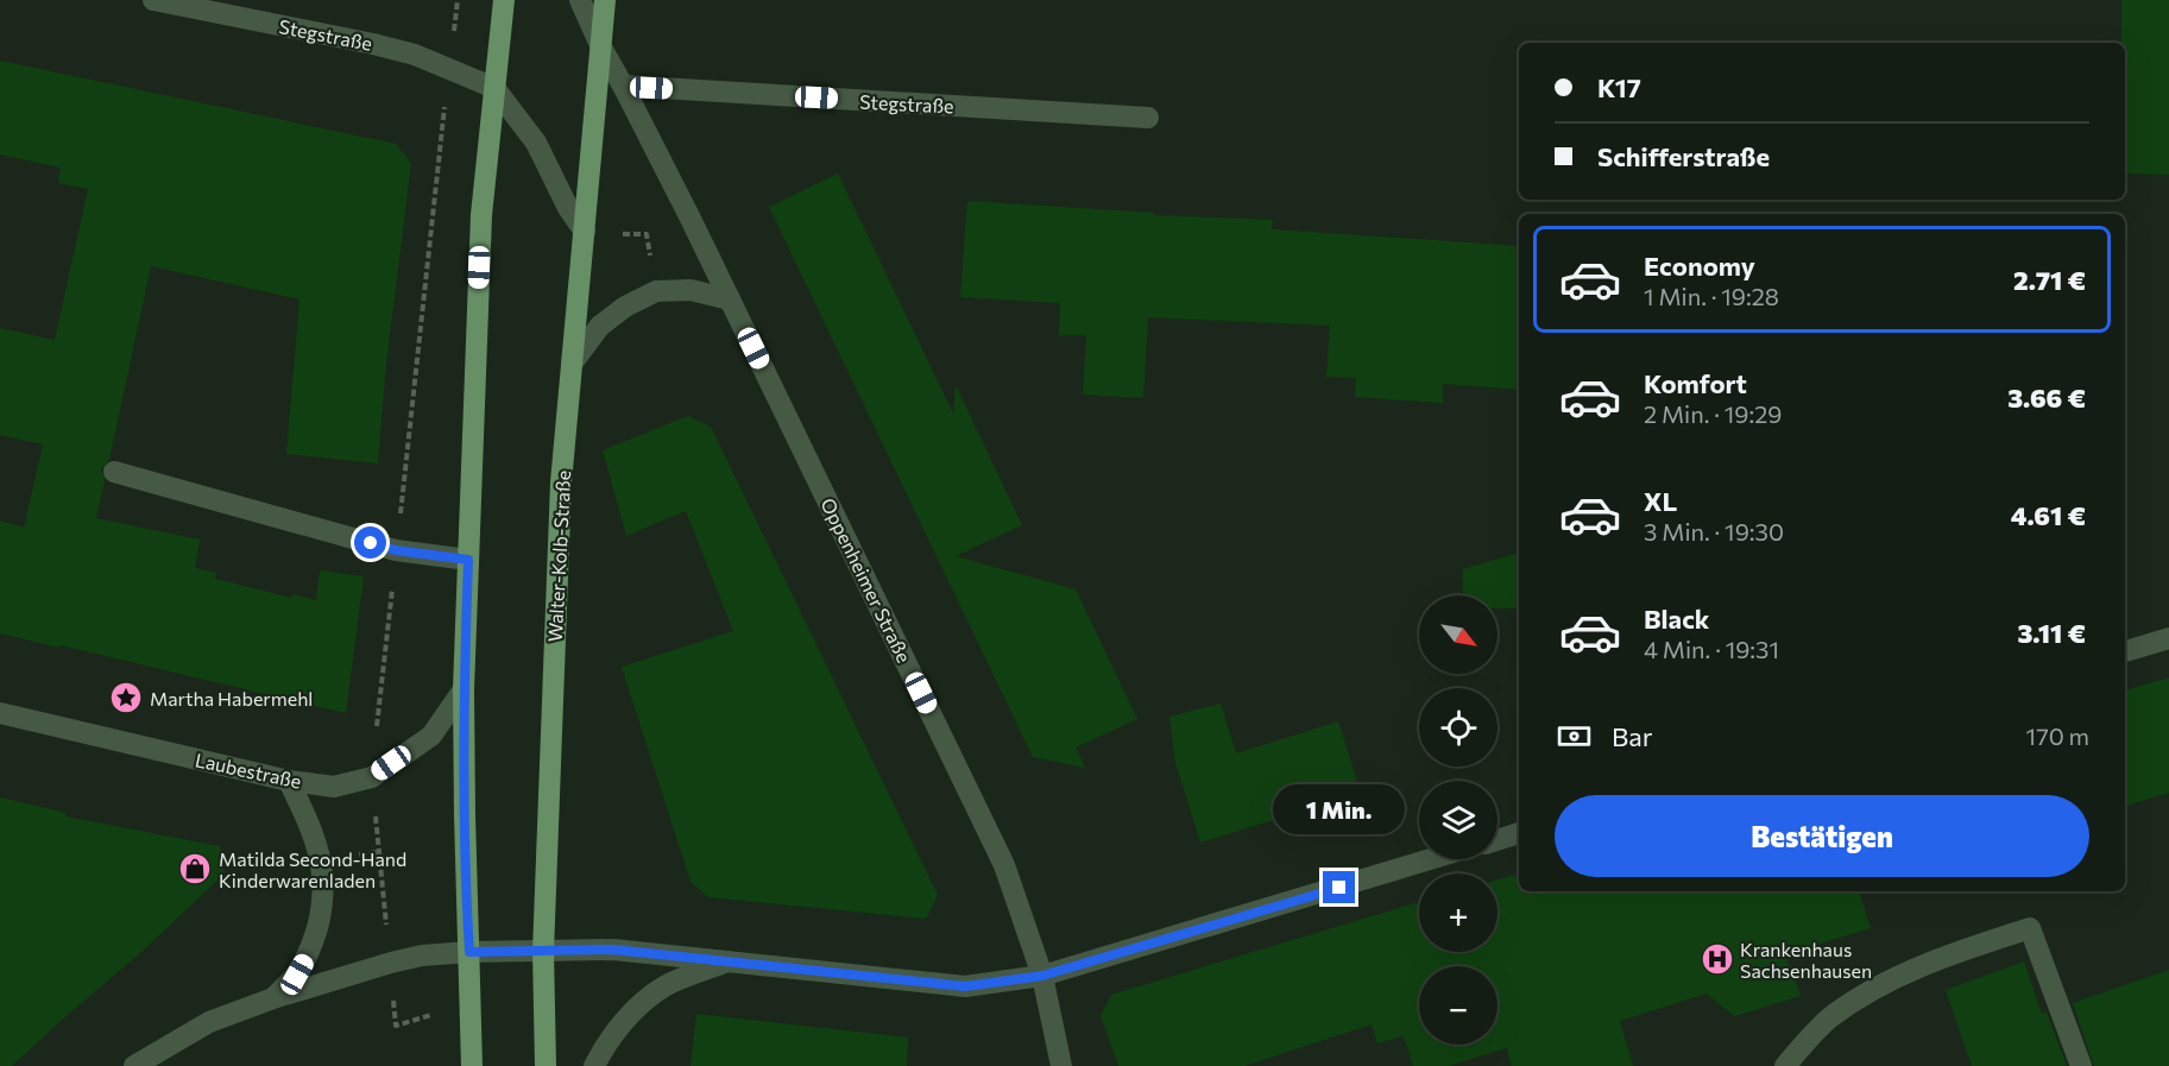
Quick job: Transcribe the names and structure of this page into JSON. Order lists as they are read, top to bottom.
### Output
{
  "streets": {
    "main road": ["Walter-Kolb-Straße"],
    "street": ["Stegstraße", "Oppenheimer Straße", "Laubestraße"]
  },
  "crossings": [
    ["Stegstraße", "Oppenheimer Straße"],
    ["Walter-Kolb-Straße", "Oppenheimer Straße"]
  ],
  "places": {
    "place": ["Martha Habermehl"],
    "shop": ["Matilda Second-Hand Kinderwarenladen"],
    "hospital": ["Krankenhaus Sachsenhausen"]
  },
  "north": "bottom right",
  "page": {
    "banner": ["K17", "Schifferstraße"],
    "list": [
      {
        "name": "Economy",
        "note": "1 Min. · 19:28",
        "value": "2.71 €"
      },
      {
        "name": "Komfort",
        "note": "2 Min. · 19:29",
        "value": "3.66 €"
      },
      {
        "name": "XL",
        "note": "3 Min. · 19:30",
        "value": "4.61 €"
      },
      {
        "name": "Black",
        "note": "4 Min. · 19:31",
        "value": "3.11 €"
      }
    ],
    "map_buttons": ["+", "−"],
    "pay": ["Bar", "170 m"],
    "buttons": "Bestätigen",
    "bubble": "1 Min."
  }
}
